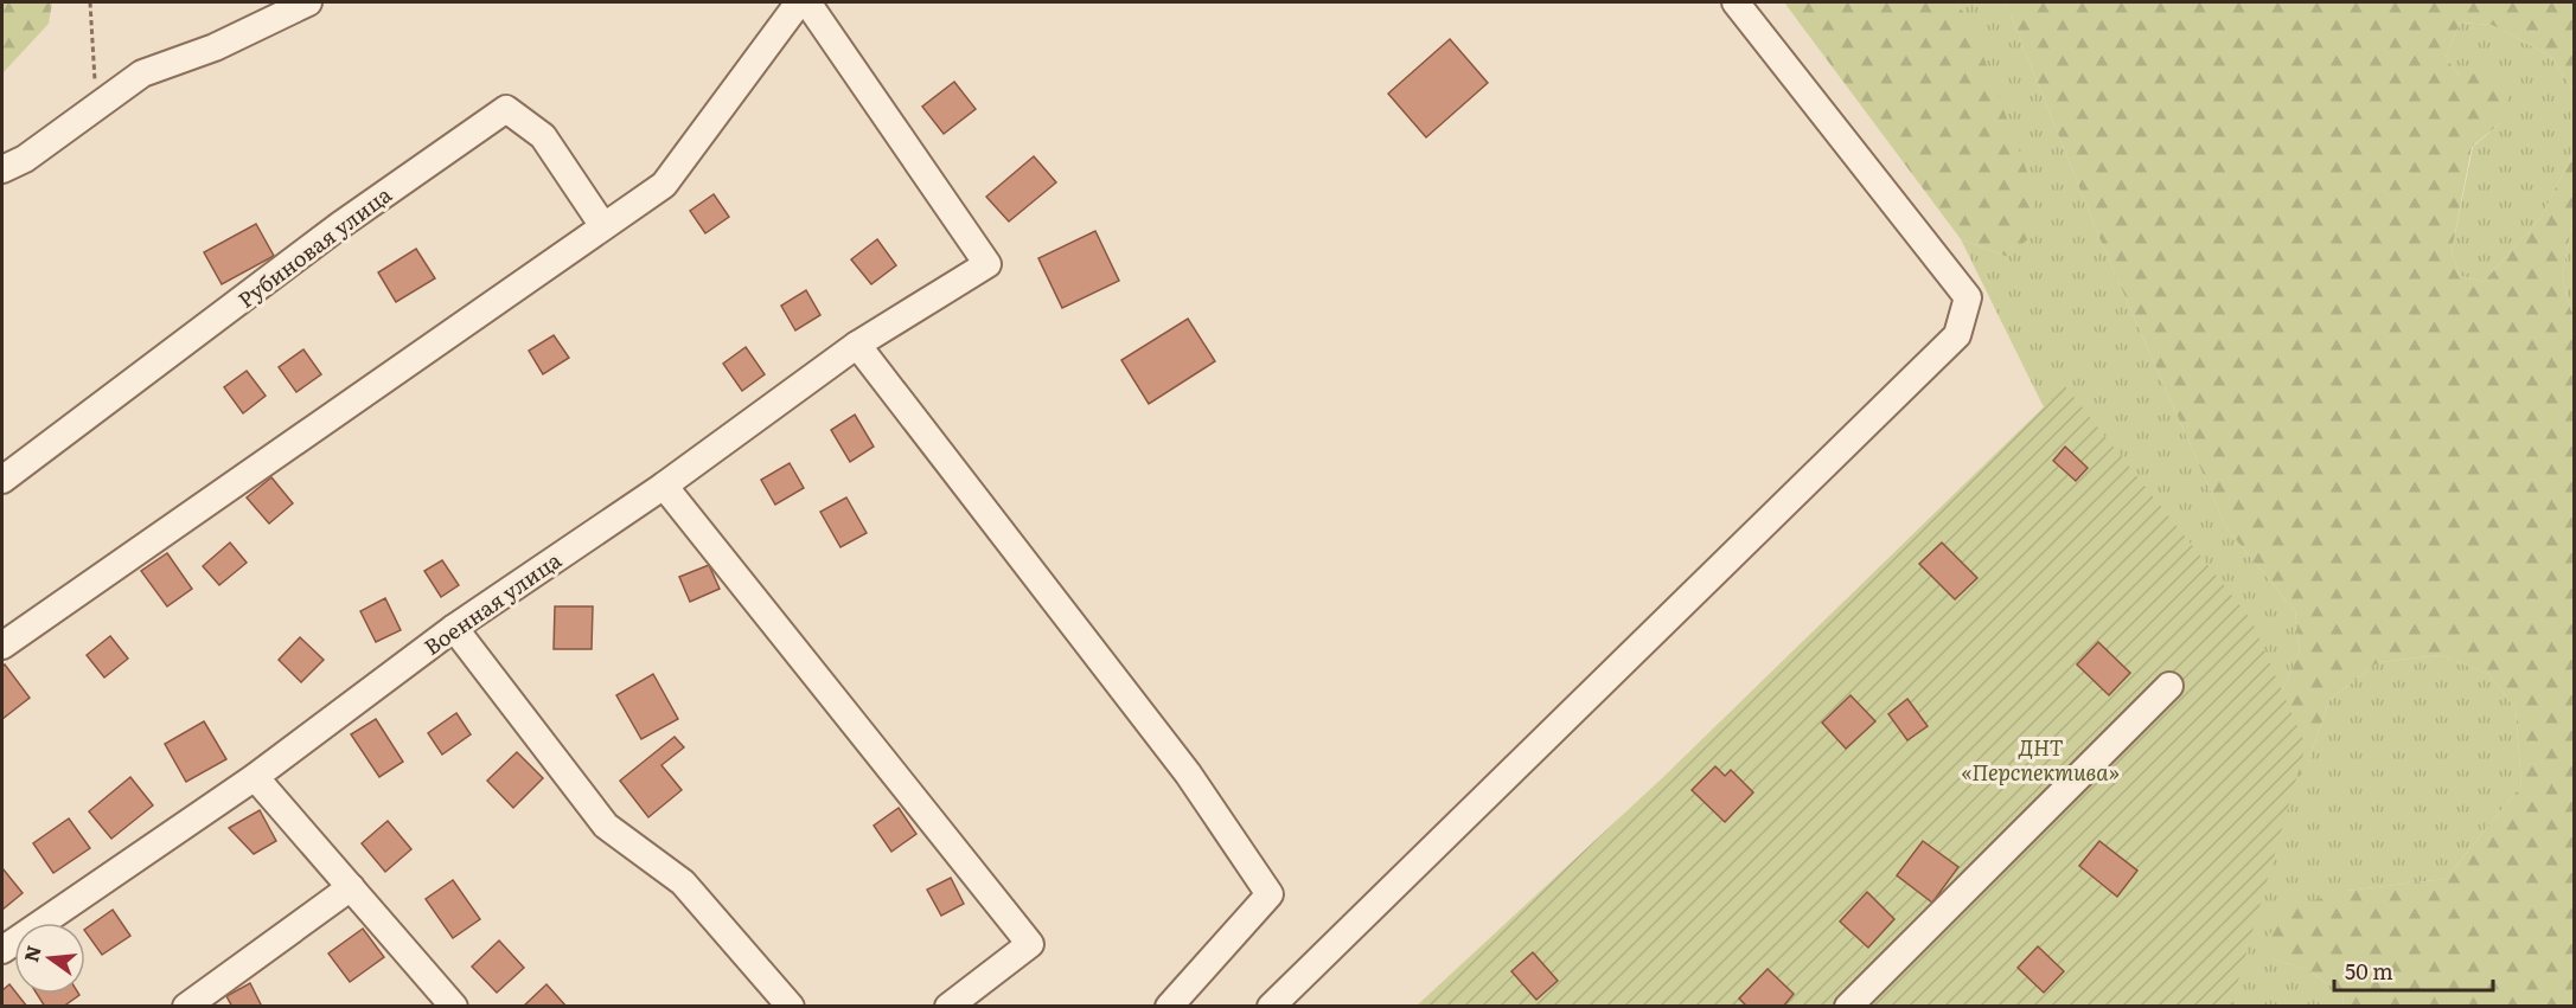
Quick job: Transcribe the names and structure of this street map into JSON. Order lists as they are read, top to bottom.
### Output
{
  "streets": {
    "street": ["Рубиновая улица", "Военная улица"]
  },
  "parks": ["ДНТ «Перспектива»"],
  "scale_bar": "50 m",
  "north": "left"
}
